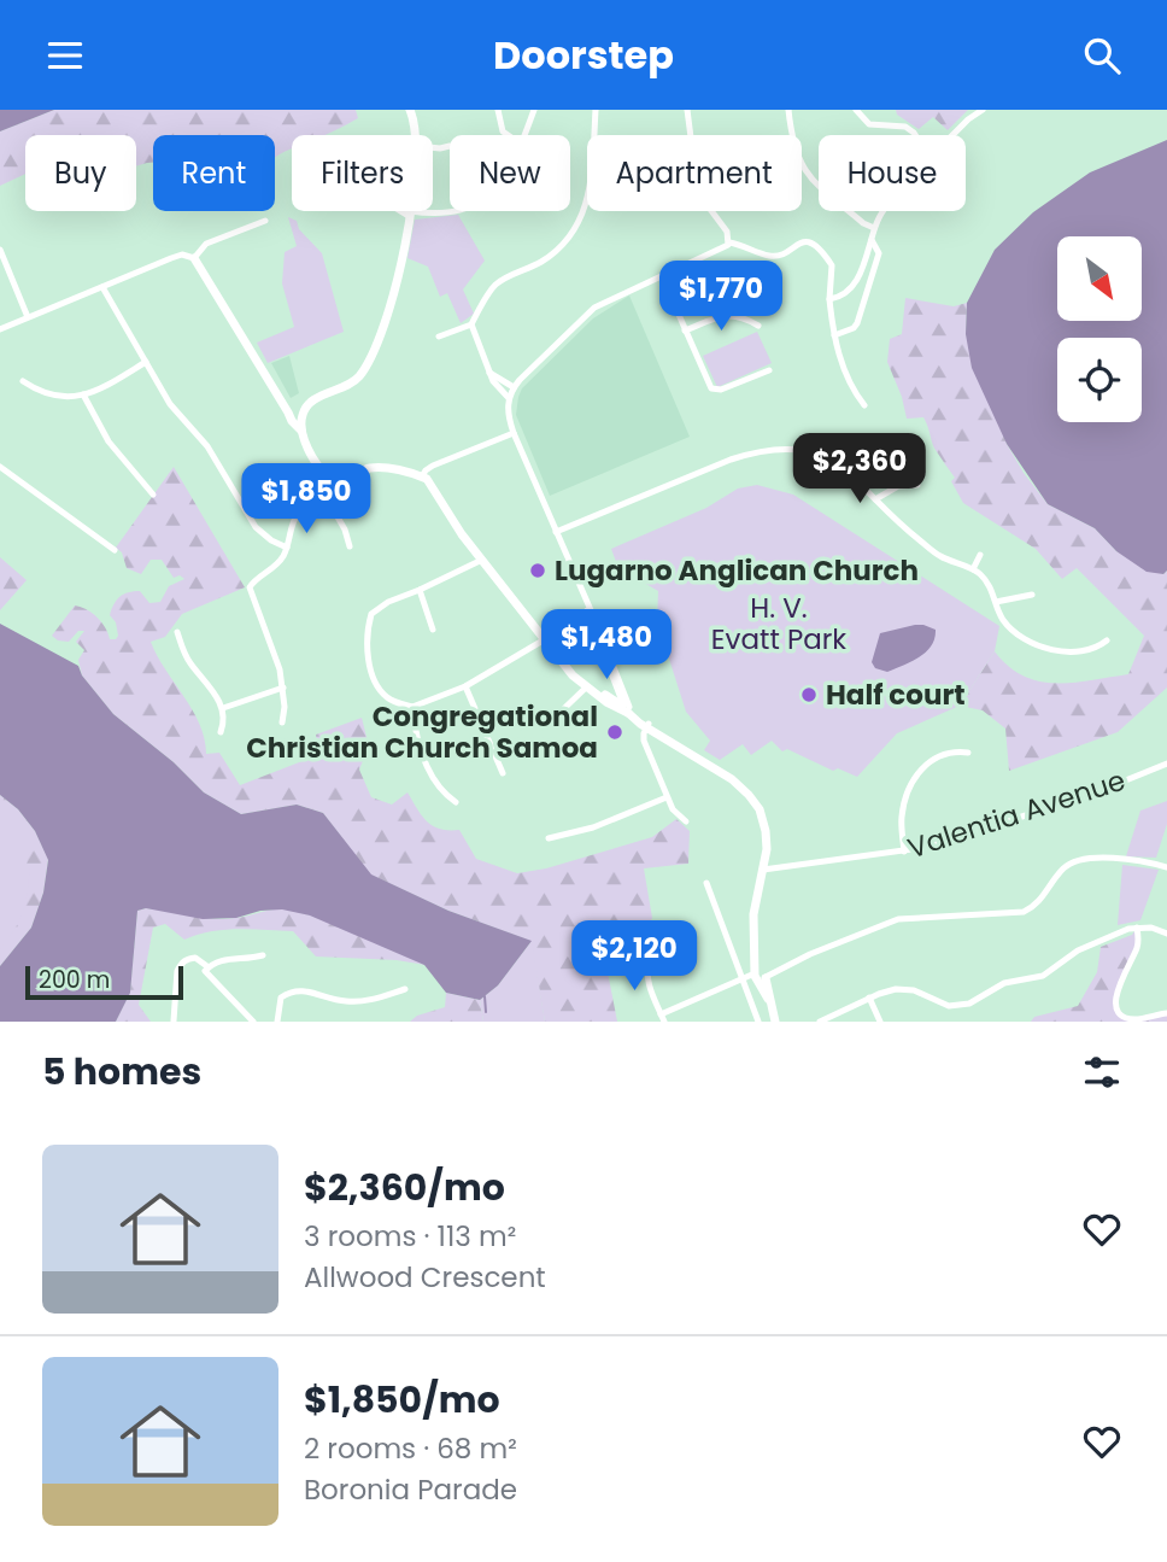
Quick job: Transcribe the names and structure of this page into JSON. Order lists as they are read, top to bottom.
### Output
{
  "streets": {
    "street": ["Valentia Avenue"]
  },
  "parks": ["H. V. Evatt Park"],
  "places": ["Lugarno Anglican Church", "Half court", "Congregational Christian Church Samoa"],
  "scale_bar": "200 m",
  "north": "bottom right",
  "page": {
    "header": "Doorstep",
    "chip": [
      "Buy",
      "Rent",
      "Filters",
      "New",
      "Apartment",
      "House"
    ],
    "price": [
      "$1,770",
      "$2,360",
      "$1,850",
      "$1,480",
      "$2,120"
    ],
    "scale": "200 m",
    "heading": "5 homes",
    "list": [
      {
        "name": "$2,360/mo",
        "note": "3 rooms · 113 m² · Allwood Crescent"
      },
      {
        "name": "$1,850/mo",
        "note": "2 rooms · 68 m² · Boronia Parade"
      }
    ]
  }
}
